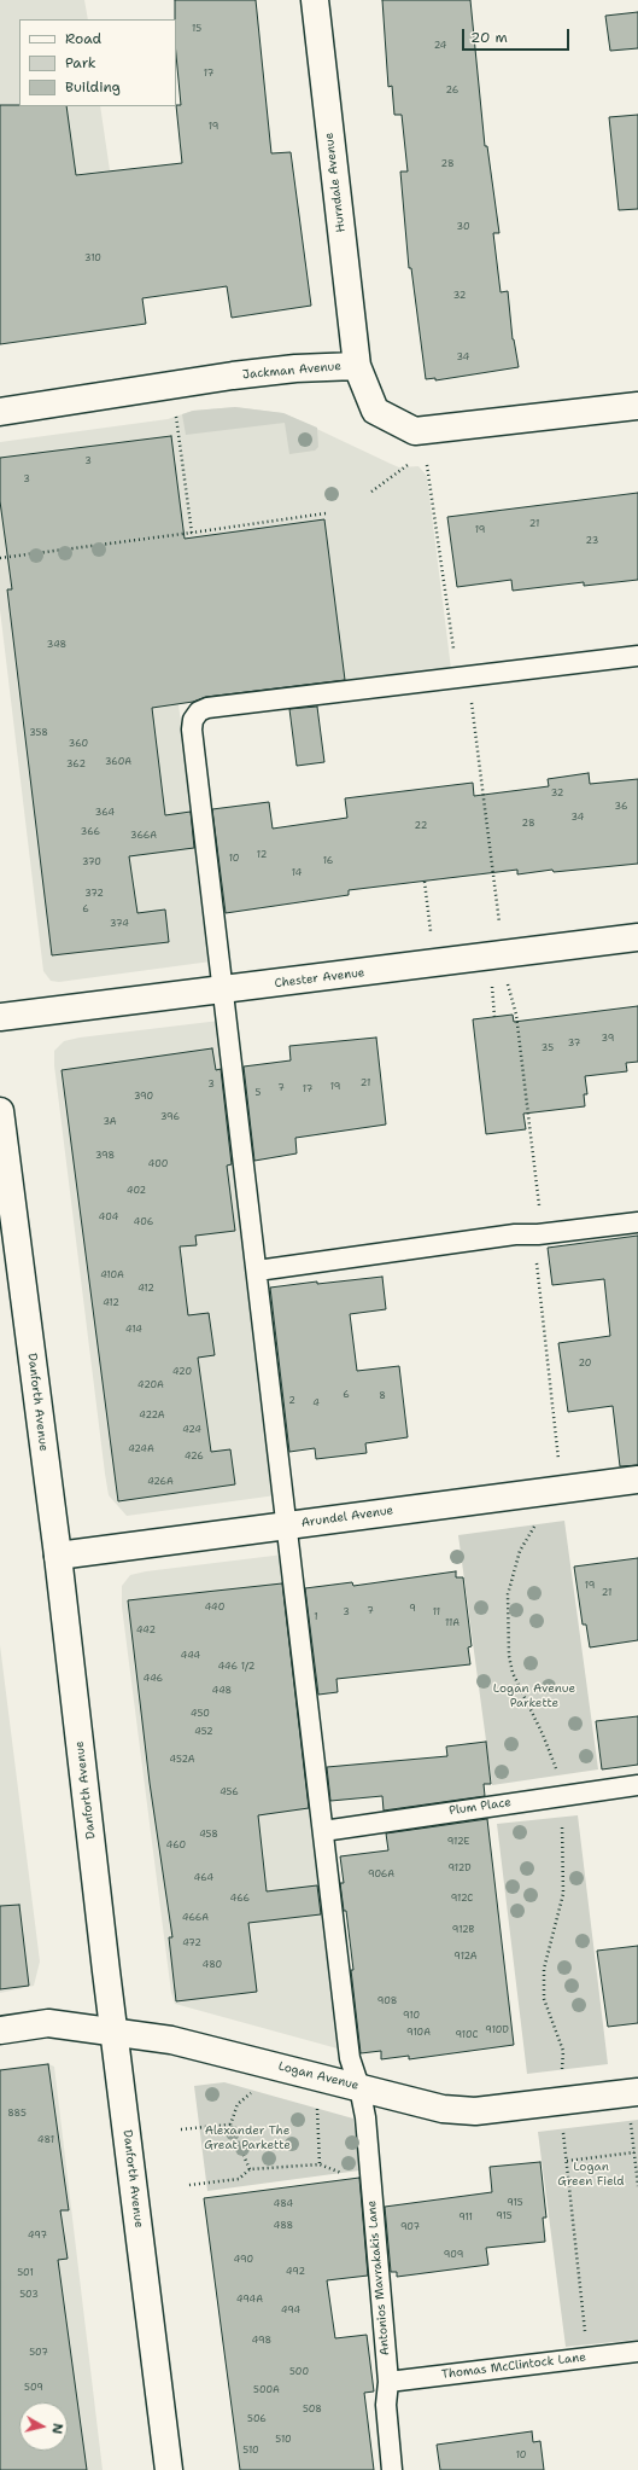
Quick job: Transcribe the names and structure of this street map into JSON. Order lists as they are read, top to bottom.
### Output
{
  "streets": {
    "street": [
      "Hurndale Avenue",
      "Jackman Avenue",
      "Chester Avenue",
      "Danforth Avenue",
      "Arundel Avenue",
      "Logan Avenue"
    ],
    "lane": ["Plum Place", "Antonios Mavrakakis Lane", "Thomas McClintock Lane"]
  },
  "crossings": [
    ["Hurndale Avenue", "Jackman Avenue"],
    ["Chester Avenue", "Antonios Mavrakakis Lane"],
    ["Danforth Avenue", "Arundel Avenue"],
    ["Danforth Avenue", "Logan Avenue"],
    ["Arundel Avenue", "Antonios Mavrakakis Lane"],
    ["Plum Place", "Antonios Mavrakakis Lane"],
    ["Logan Avenue", "Antonios Mavrakakis Lane"],
    ["Antonios Mavrakakis Lane", "Thomas McClintock Lane"]
  ],
  "parks": ["Logan Avenue Parkette", "Alexander The Great Parkette", "Logan Green Field"],
  "house_numbers": [
    "15",
    "24",
    "17",
    "26",
    "19",
    "28",
    "30",
    "310",
    "32",
    "34",
    "3",
    "3",
    "21",
    "19",
    "23",
    "348",
    "358",
    "360",
    "360A",
    "362",
    "32",
    "36",
    "364",
    "34",
    "28",
    "22",
    "366",
    "366A",
    "12",
    "10",
    "16",
    "370",
    "14",
    "372",
    "6",
    "374",
    "39",
    "37",
    "35",
    "21",
    "3",
    "19",
    "7",
    "17",
    "5",
    "390",
    "396",
    "3A",
    "398",
    "400",
    "402",
    "404",
    "406",
    "410A",
    "412",
    "412",
    "414",
    "20",
    "420",
    "420A",
    "6",
    "8",
    "2",
    "4",
    "422A",
    "424",
    "424A",
    "426",
    "426A",
    "19",
    "21",
    "440",
    "9",
    "7",
    "3",
    "11",
    "1",
    "11A",
    "442",
    "444",
    "446 1/2",
    "446",
    "448",
    "450",
    "452",
    "452A",
    "456",
    "458",
    "912E",
    "460",
    "912D",
    "906A",
    "464",
    "466",
    "912C",
    "466A",
    "912B",
    "472",
    "912A",
    "480",
    "908",
    "910",
    "910D",
    "910A",
    "910C",
    "885",
    "481",
    "915",
    "484",
    "915",
    "911",
    "488",
    "907",
    "497",
    "909",
    "490",
    "492",
    "501",
    "503",
    "494A",
    "494",
    "498",
    "507",
    "500",
    "509",
    "500A",
    "508",
    "506",
    "510",
    "510",
    "10"
  ],
  "legend": ["Road", "Park", "Building"],
  "scale_bar": "20 m",
  "north": "right"
}
